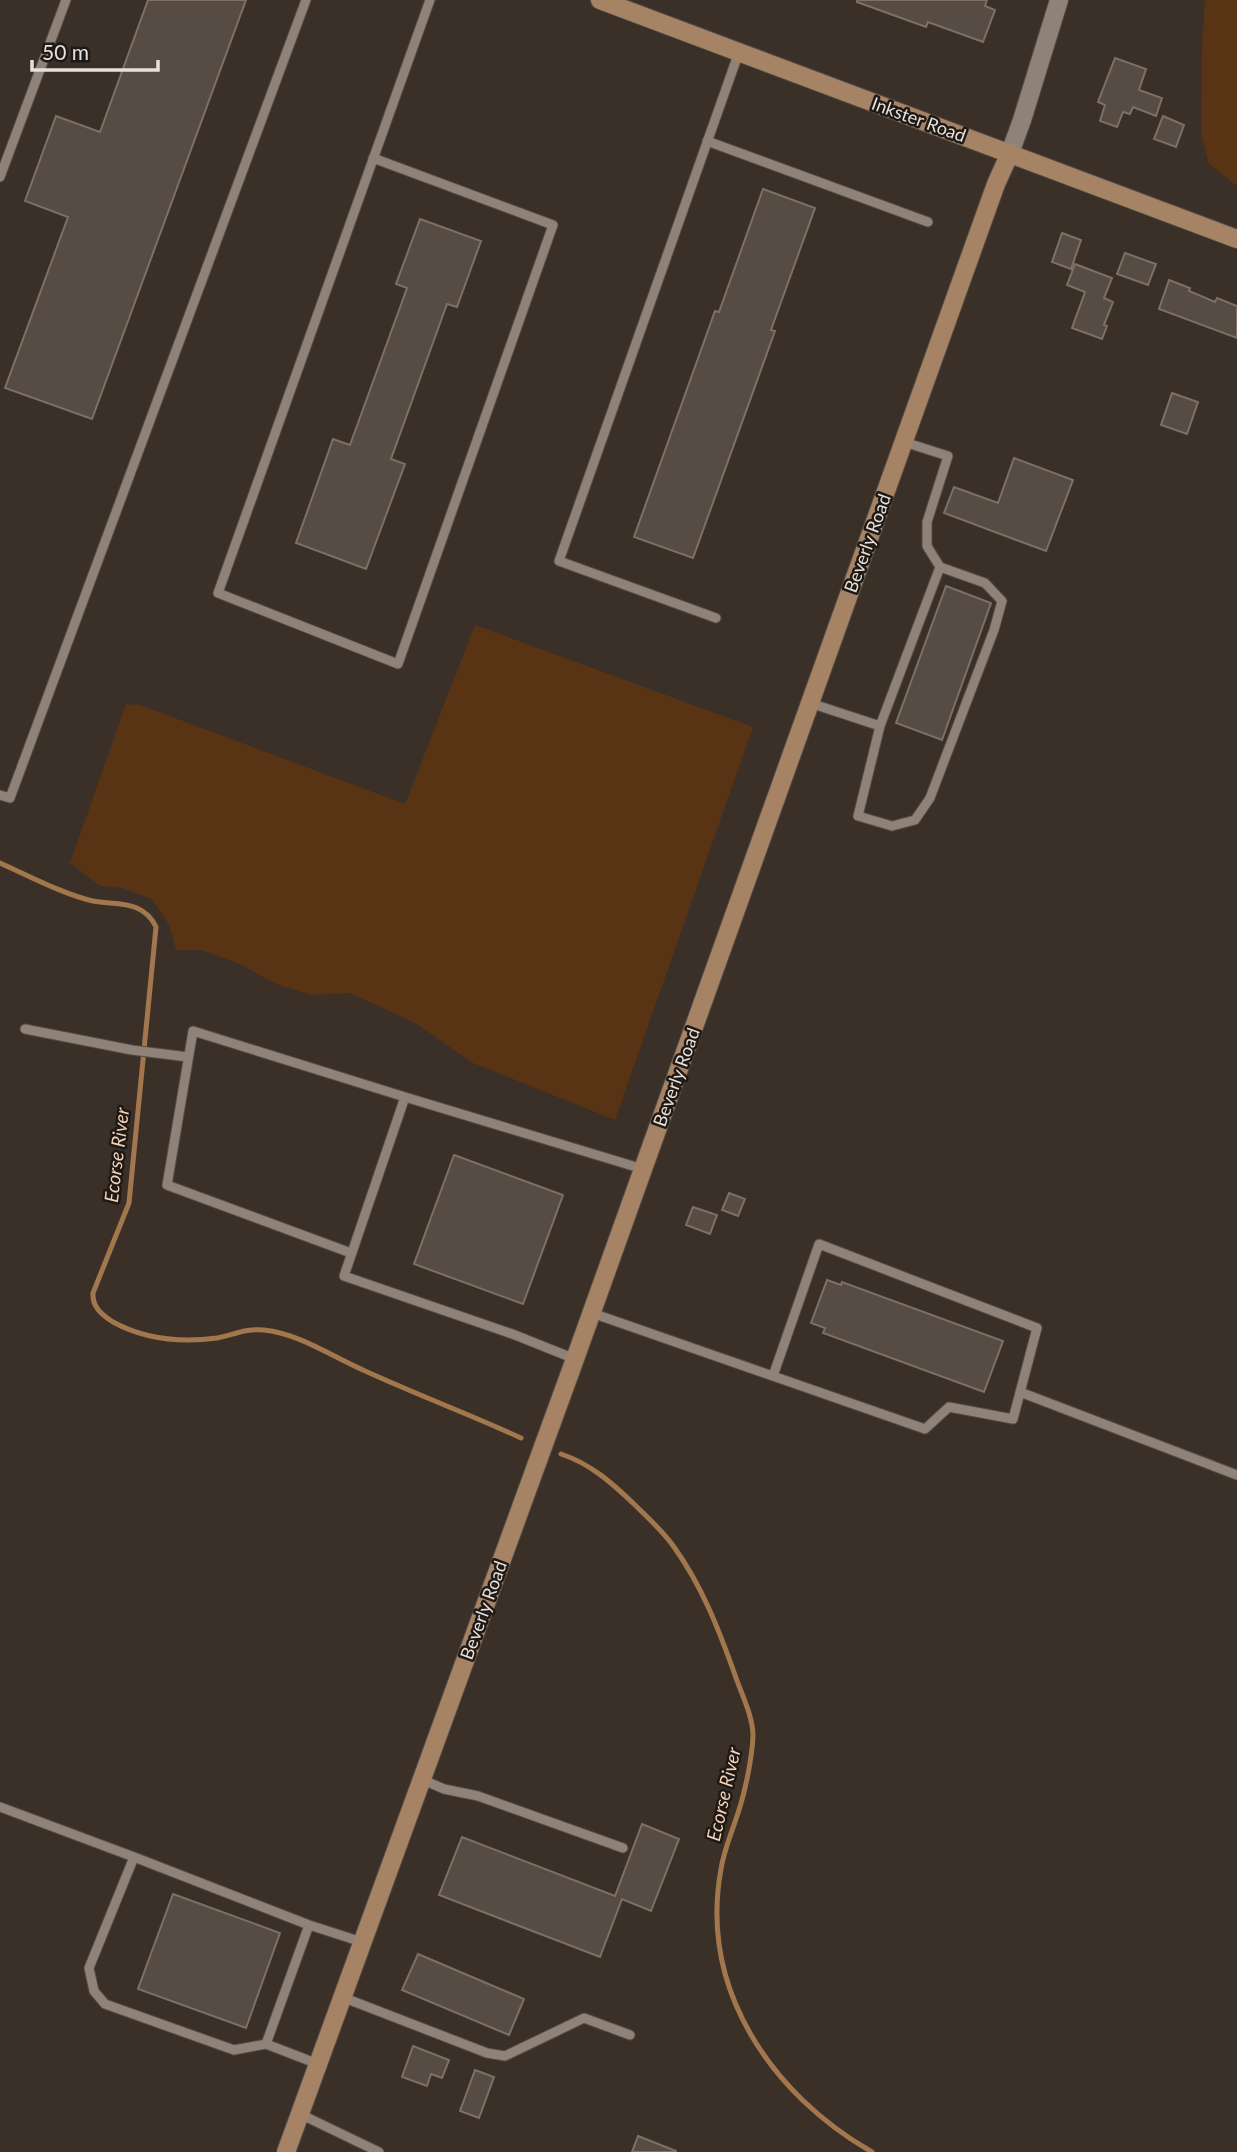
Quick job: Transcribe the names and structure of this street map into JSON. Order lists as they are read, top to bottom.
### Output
{
  "streets": {
    "street": ["Inkster Road", "Beverly Road"]
  },
  "crossings": [
    ["Inkster Road", "Beverly Road"]
  ],
  "water": ["Ecorse River"],
  "scale_bar": "50 m"
}
